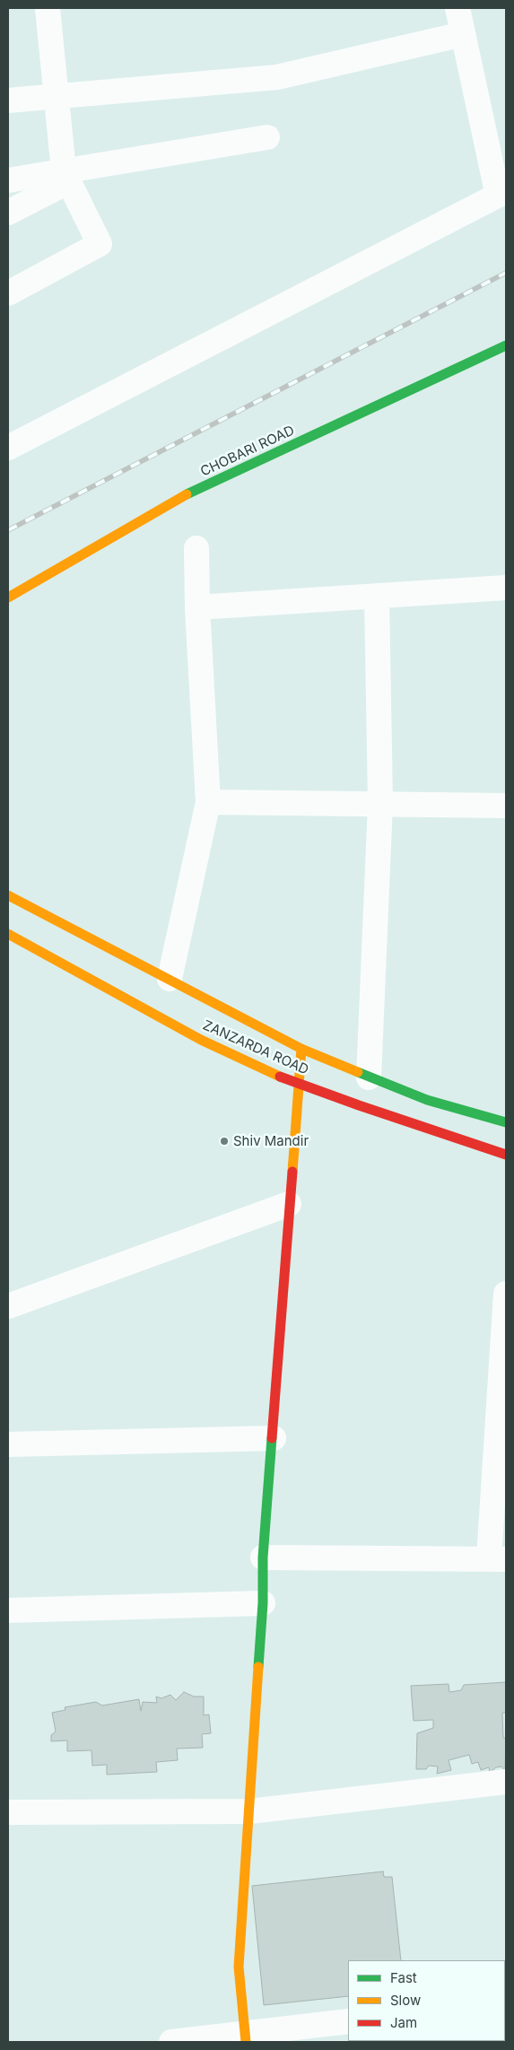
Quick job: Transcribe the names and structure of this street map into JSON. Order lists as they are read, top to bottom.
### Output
{
  "streets": {
    "street": ["CHOBARI ROAD", "ZANZARDA ROAD"]
  },
  "places": ["Shiv Mandir"],
  "legend": ["Fast", "Slow", "Jam"]
}
